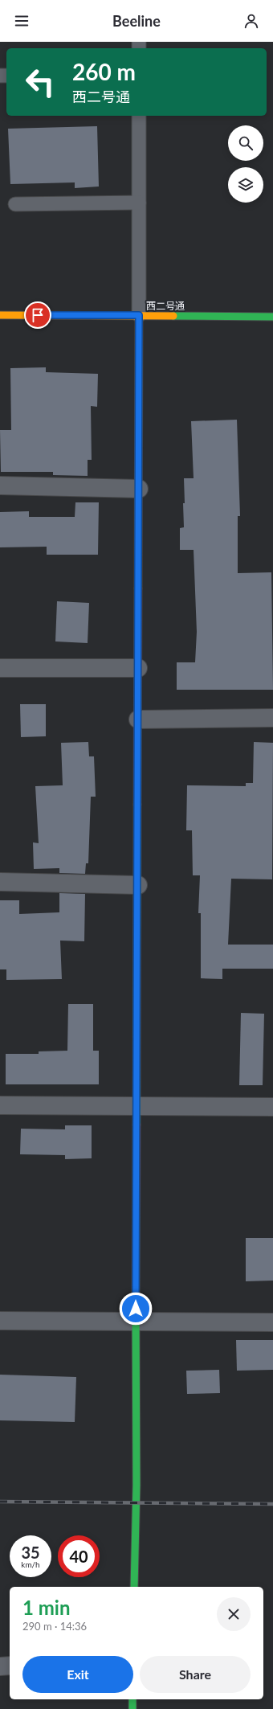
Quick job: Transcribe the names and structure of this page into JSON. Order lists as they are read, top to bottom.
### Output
{
  "streets": {
    "street": ["西二号通"]
  },
  "page": {
    "header": "Beeline",
    "turn": ["260 m", "西二号通"],
    "speed": "35 km/h",
    "limit": "40",
    "heading": ["1 min", "290 m · 14:36"],
    "buttons": ["Exit", "Share"]
  }
}
